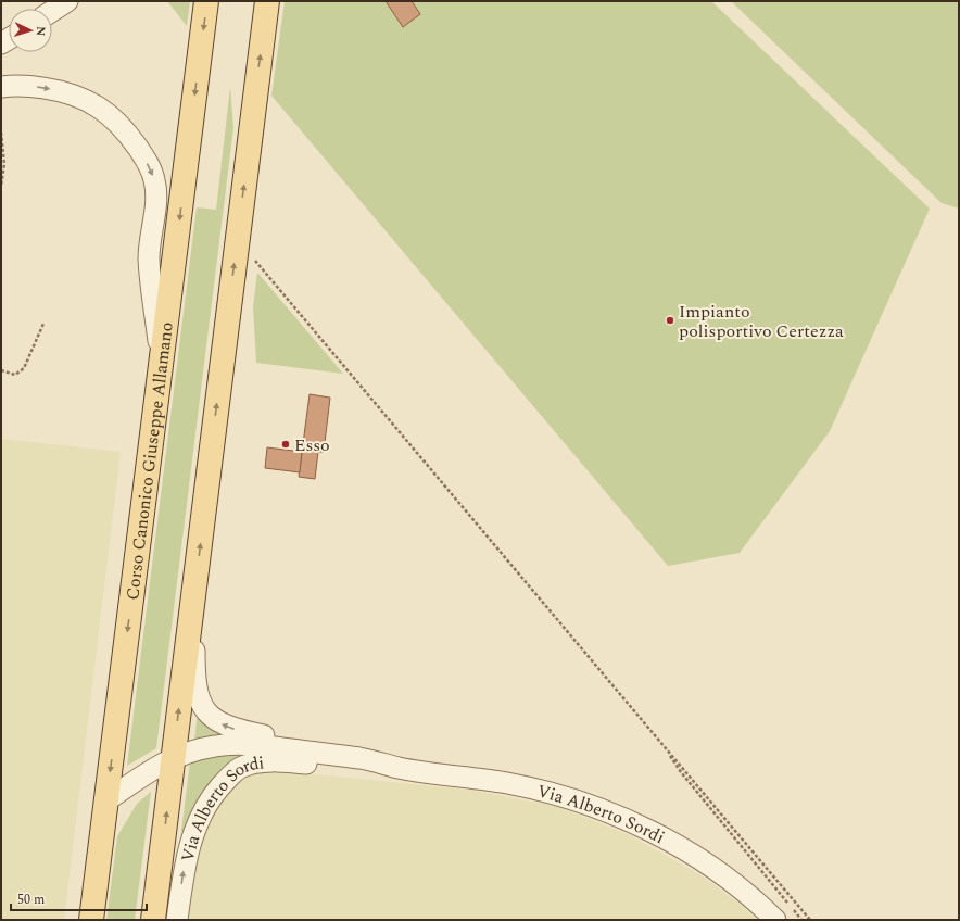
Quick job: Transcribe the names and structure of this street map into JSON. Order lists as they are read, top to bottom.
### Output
{
  "streets": {
    "main road": ["Corso Canonico Giuseppe Allamano"],
    "street": ["Via Alberto Sordi"]
  },
  "crossings": [
    ["Corso Canonico Giuseppe Allamano", "Via Alberto Sordi"]
  ],
  "places": ["Impianto polisportivo Certezza", "Esso"],
  "scale_bar": "50 m",
  "north": "right"
}
